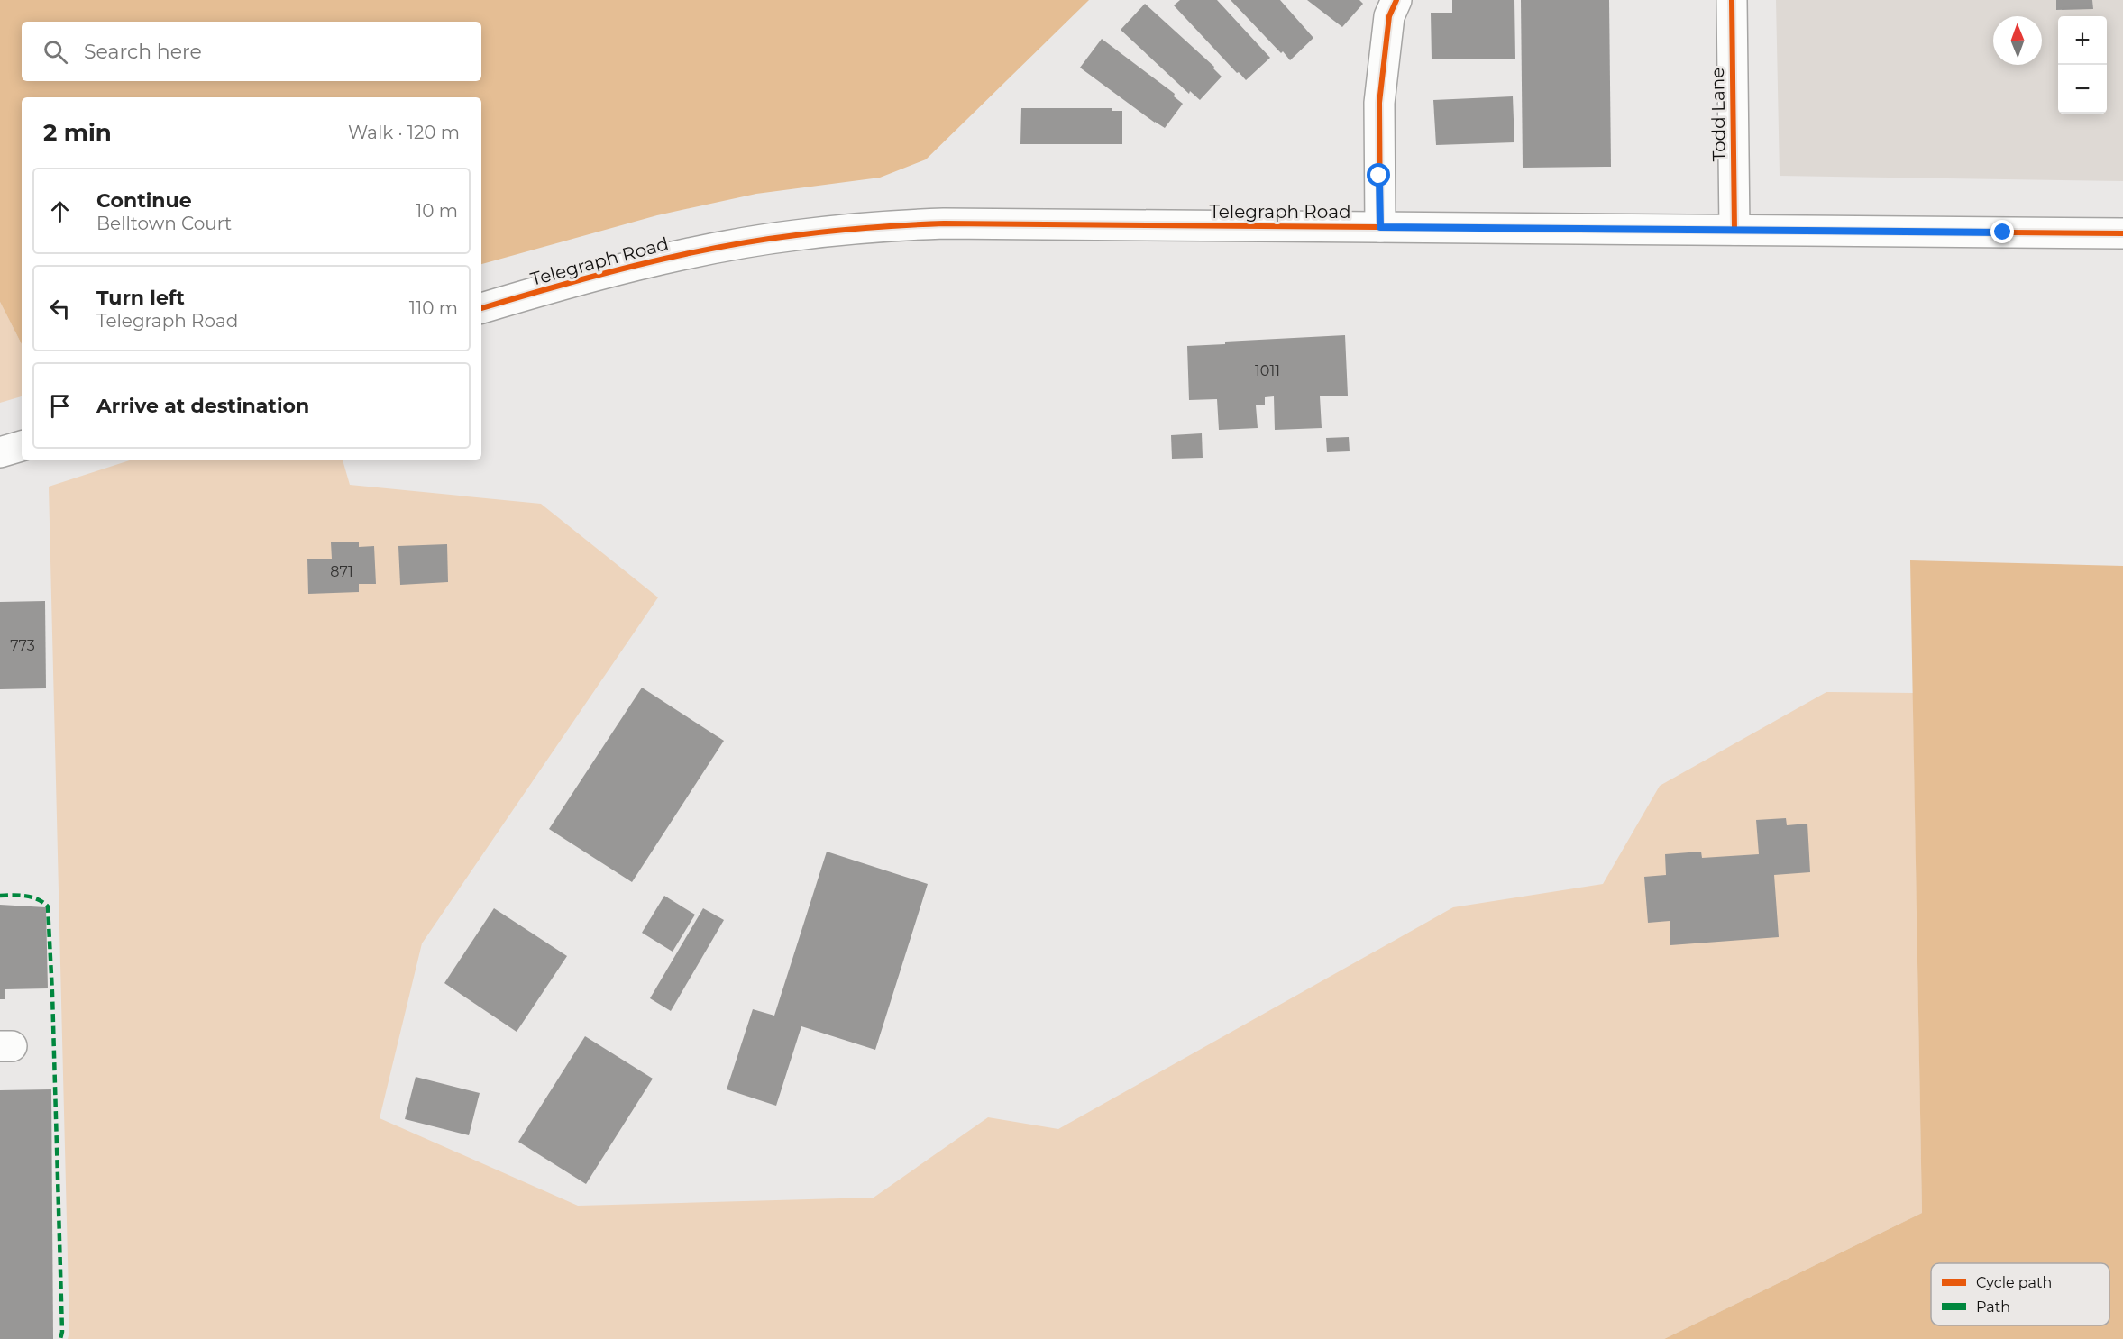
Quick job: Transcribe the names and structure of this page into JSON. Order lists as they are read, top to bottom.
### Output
{
  "streets": {
    "street": ["Todd Lane", "Telegraph Road"]
  },
  "crossings": [
    ["Todd Lane", "Telegraph Road"]
  ],
  "house_numbers": ["1011", "871", "773"],
  "legend": ["Cycle path", "Path"],
  "north": "top",
  "page": {
    "map_buttons": ["+", "−"],
    "search": "Search here",
    "heading": ["2 min", "Walk · 120 m"],
    "list": [
      ["Continue", "Belltown Court", "10 m"],
      ["Turn left", "Telegraph Road", "110 m"],
      "Arrive at destination"
    ]
  }
}
